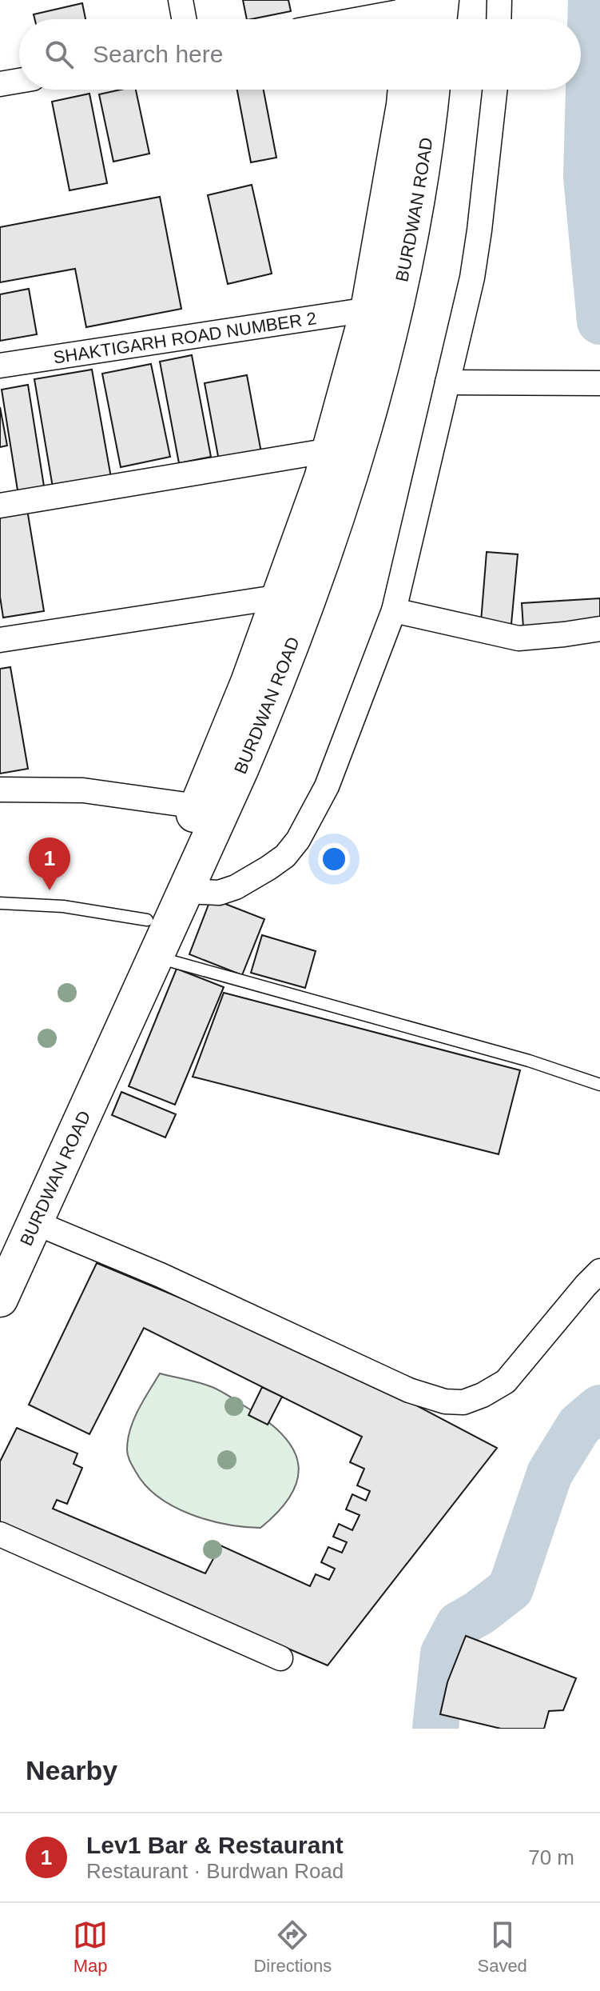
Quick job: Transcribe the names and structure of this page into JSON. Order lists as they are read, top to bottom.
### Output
{
  "streets": {
    "main road": ["BURDWAN ROAD"],
    "street": ["SHAKTIGARH ROAD NUMBER 2"]
  },
  "crossings": [
    ["BURDWAN ROAD", "SHAKTIGARH ROAD NUMBER 2"]
  ],
  "page": {
    "search": "Search here",
    "pins": "1",
    "heading": "Nearby",
    "list": [
      {
        "mark": "1",
        "name": "Lev1 Bar & Restaurant",
        "note": "Restaurant · Burdwan Road",
        "value": "70 m"
      }
    ],
    "nav": ["Map", "Directions", "Saved"]
  }
}
